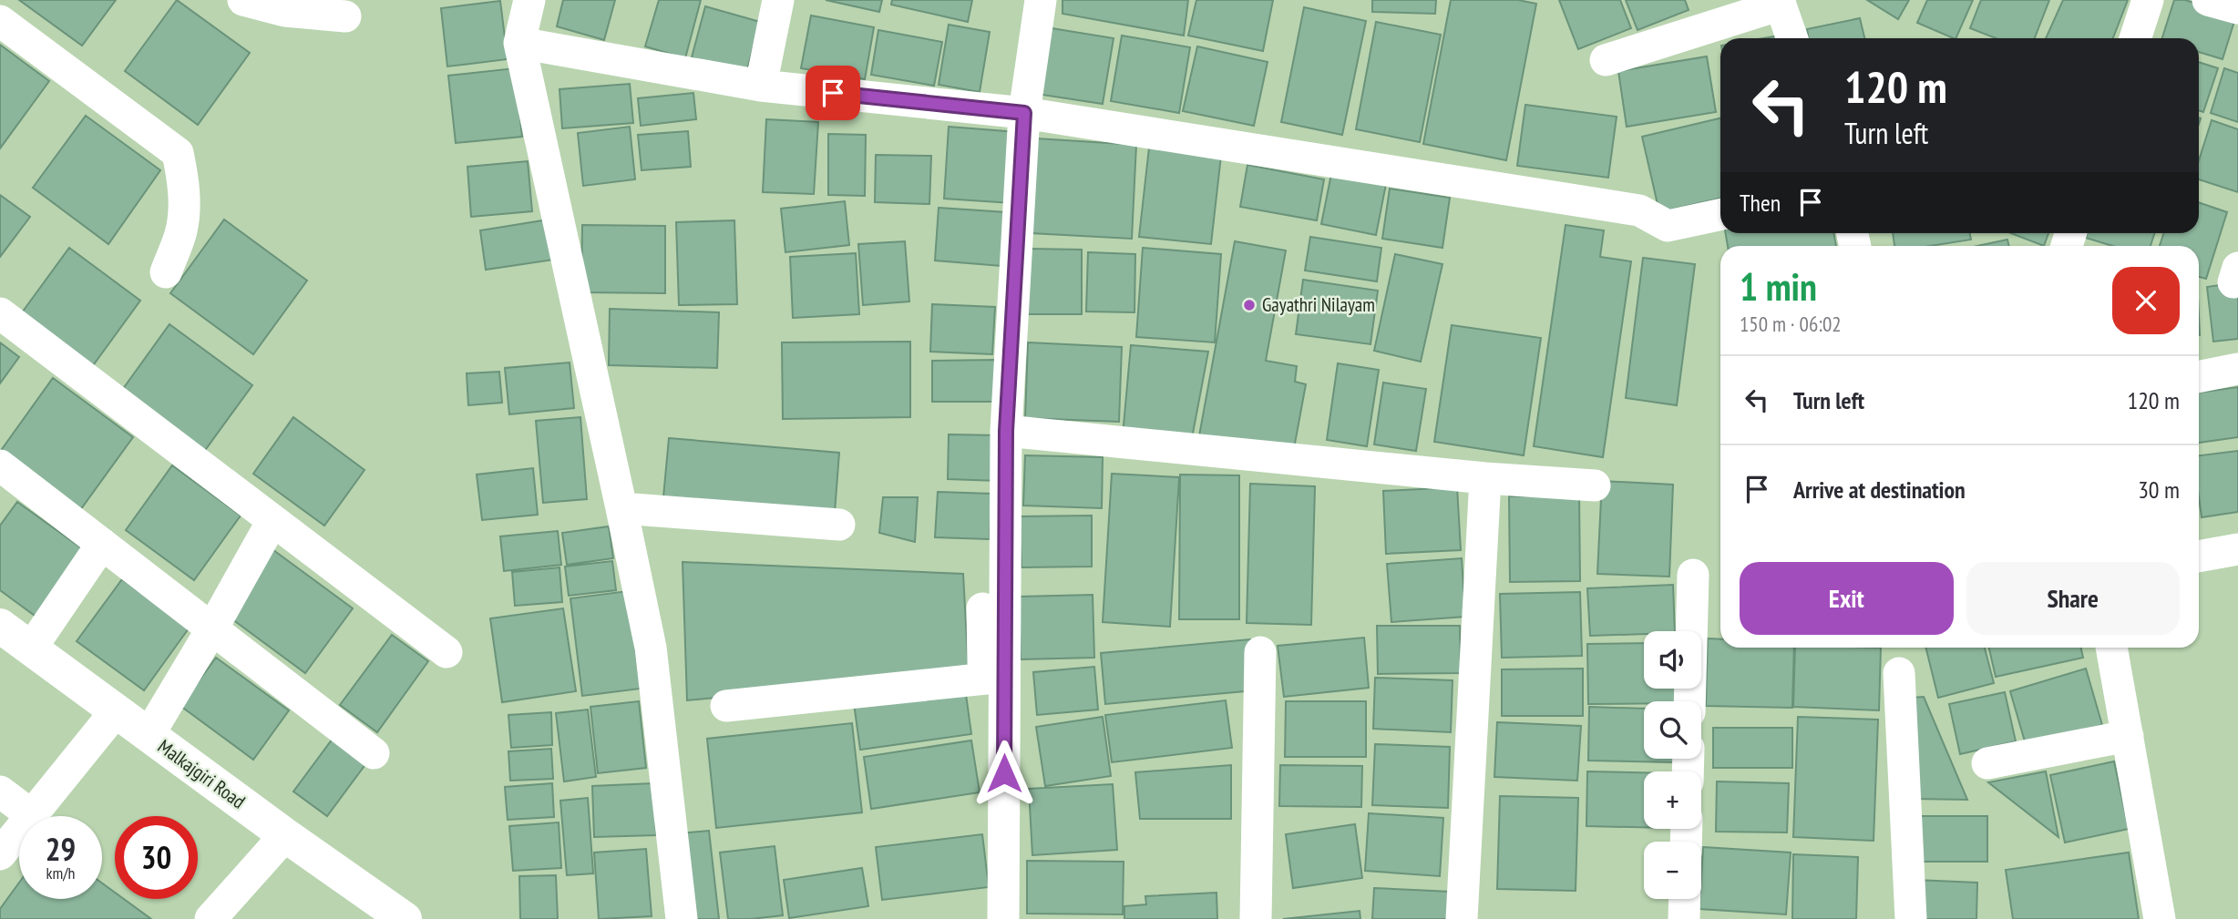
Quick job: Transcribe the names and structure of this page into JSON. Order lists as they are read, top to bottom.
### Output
{
  "streets": {
    "main road": ["Malkajgiri Road"]
  },
  "places": ["Gayathri Nilayam"],
  "page": {
    "turn": ["120 m", "Turn left"],
    "then": "Then",
    "heading": ["1 min", "150 m · 06:02"],
    "list": [
      {
        "name": "Turn left",
        "value": "120 m"
      },
      {
        "name": "Arrive at destination",
        "value": "30 m"
      }
    ],
    "buttons": ["Exit", "Share"],
    "map_buttons": ["+", "−"],
    "speed": "29 km/h",
    "limit": "30"
  }
}
